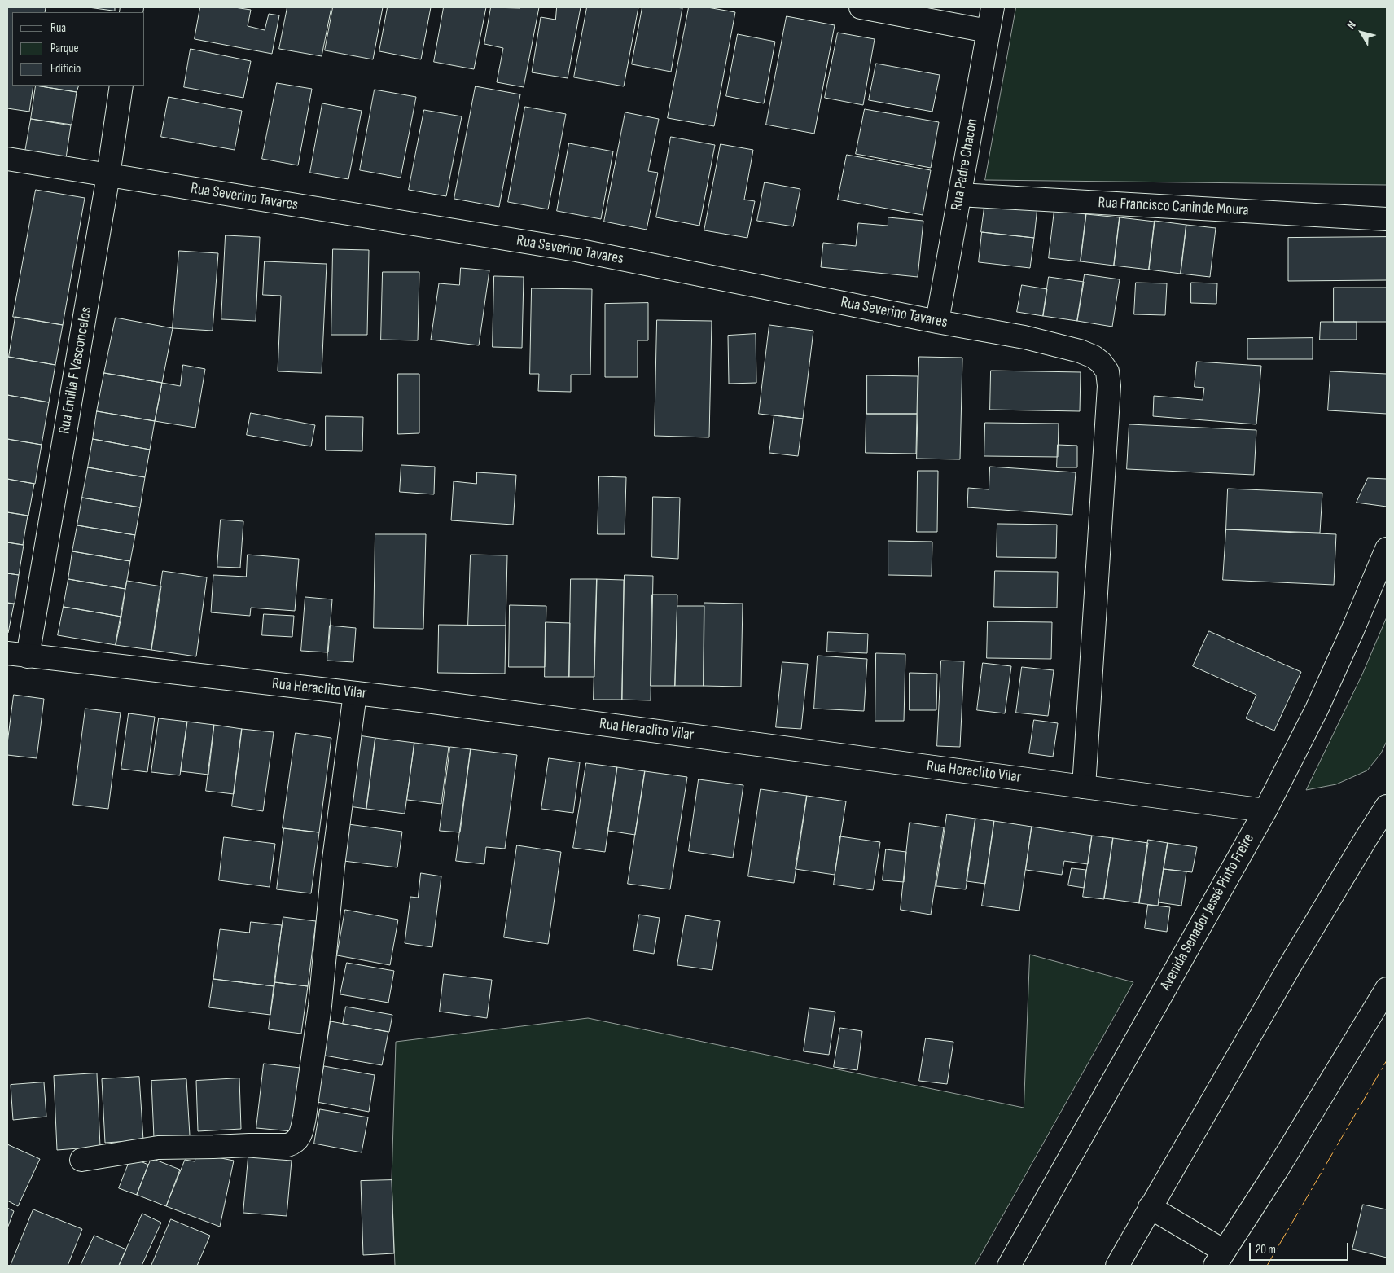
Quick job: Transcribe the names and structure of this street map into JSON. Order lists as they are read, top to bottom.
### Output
{
  "streets": {
    "main road": [
      "Rua Padre Chacon",
      "Rua Severino Tavares",
      "Rua Francisco Caninde Moura",
      "Rua Emilia F Vasconcelos",
      "Rua Heraclito Vilar",
      "Avenida Senador Jessé Pinto Freire"
    ]
  },
  "crossings": [
    ["Rua Padre Chacon", "Rua Severino Tavares"],
    ["Rua Padre Chacon", "Rua Francisco Caninde Moura"],
    ["Rua Severino Tavares", "Rua Emilia F Vasconcelos"],
    ["Rua Severino Tavares", "Rua Heraclito Vilar"],
    ["Rua Emilia F Vasconcelos", "Rua Heraclito Vilar"],
    ["Rua Heraclito Vilar", "Avenida Senador Jessé Pinto Freire"]
  ],
  "legend": ["Rua", "Parque", "Edifício"],
  "scale_bar": "20 m",
  "north": "top left"
}
